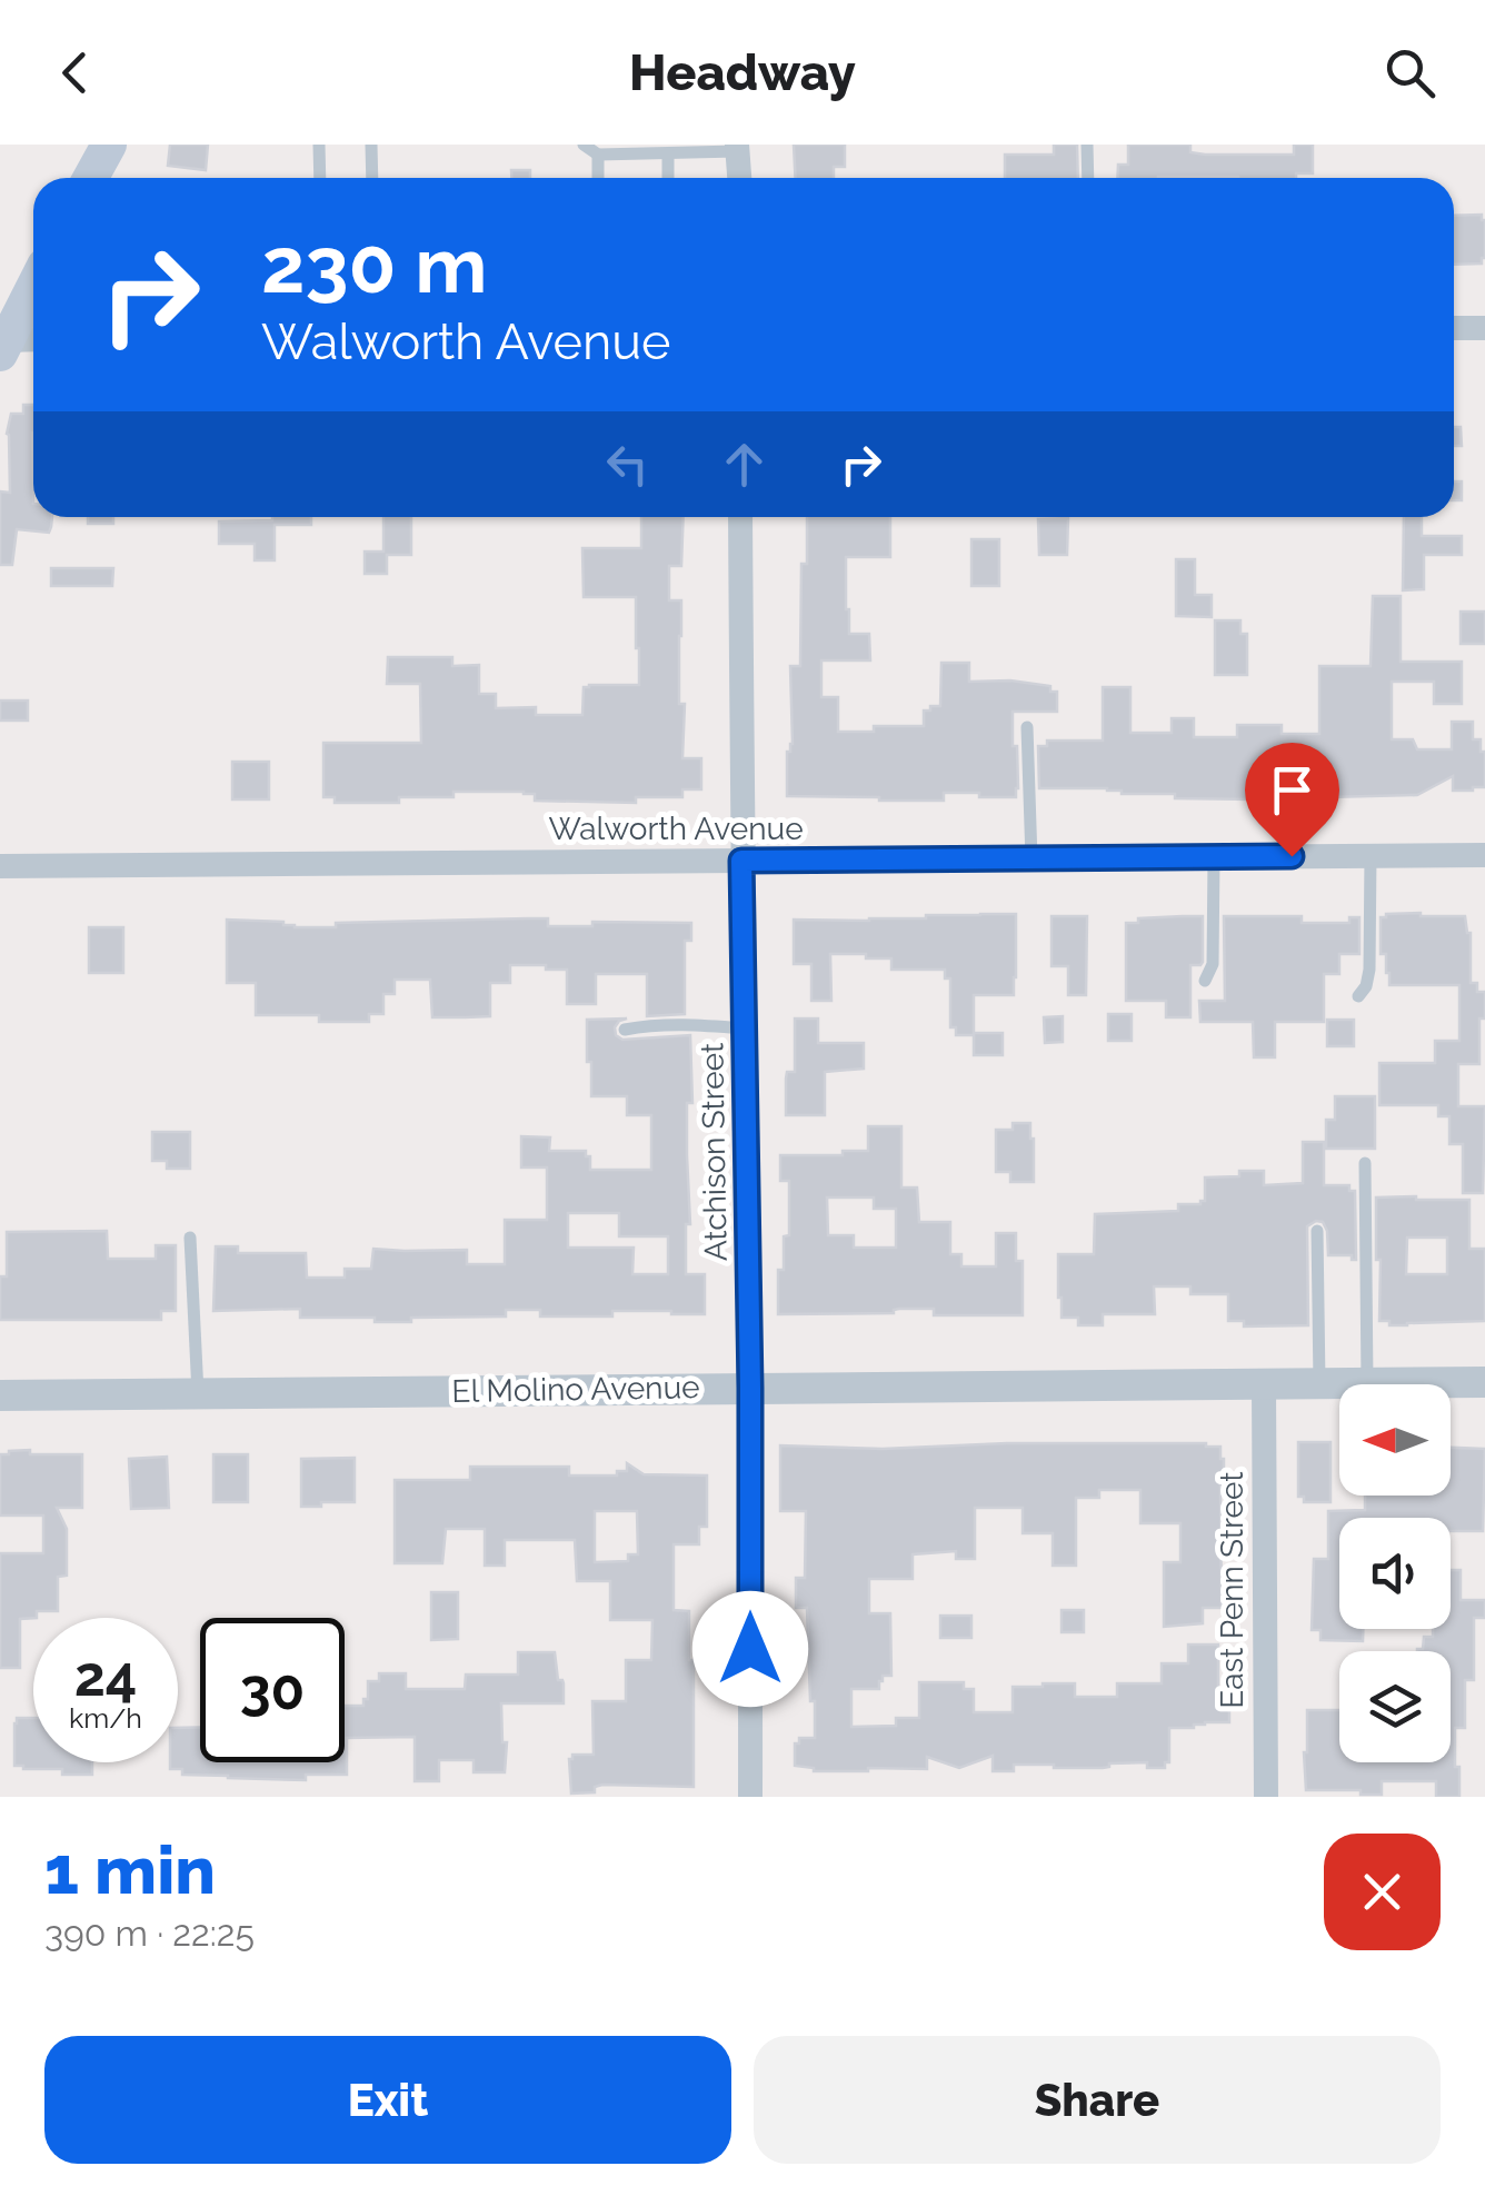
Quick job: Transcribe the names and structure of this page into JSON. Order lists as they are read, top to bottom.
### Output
{
  "streets": {
    "street": [
      "Walworth Avenue",
      "Atchison Street",
      "El Molino Avenue",
      "East Penn Street"
    ]
  },
  "crossings": [
    ["Walworth Avenue", "Atchison Street"],
    ["Atchison Street", "El Molino Avenue"],
    ["El Molino Avenue", "East Penn Street"]
  ],
  "north": "left",
  "page": {
    "header": "Headway",
    "turn": ["230 m", "Walworth Avenue"],
    "speed": "24 km/h",
    "limit": "30",
    "heading": ["1 min", "390 m · 22:25"],
    "buttons": ["Exit", "Share"]
  }
}
